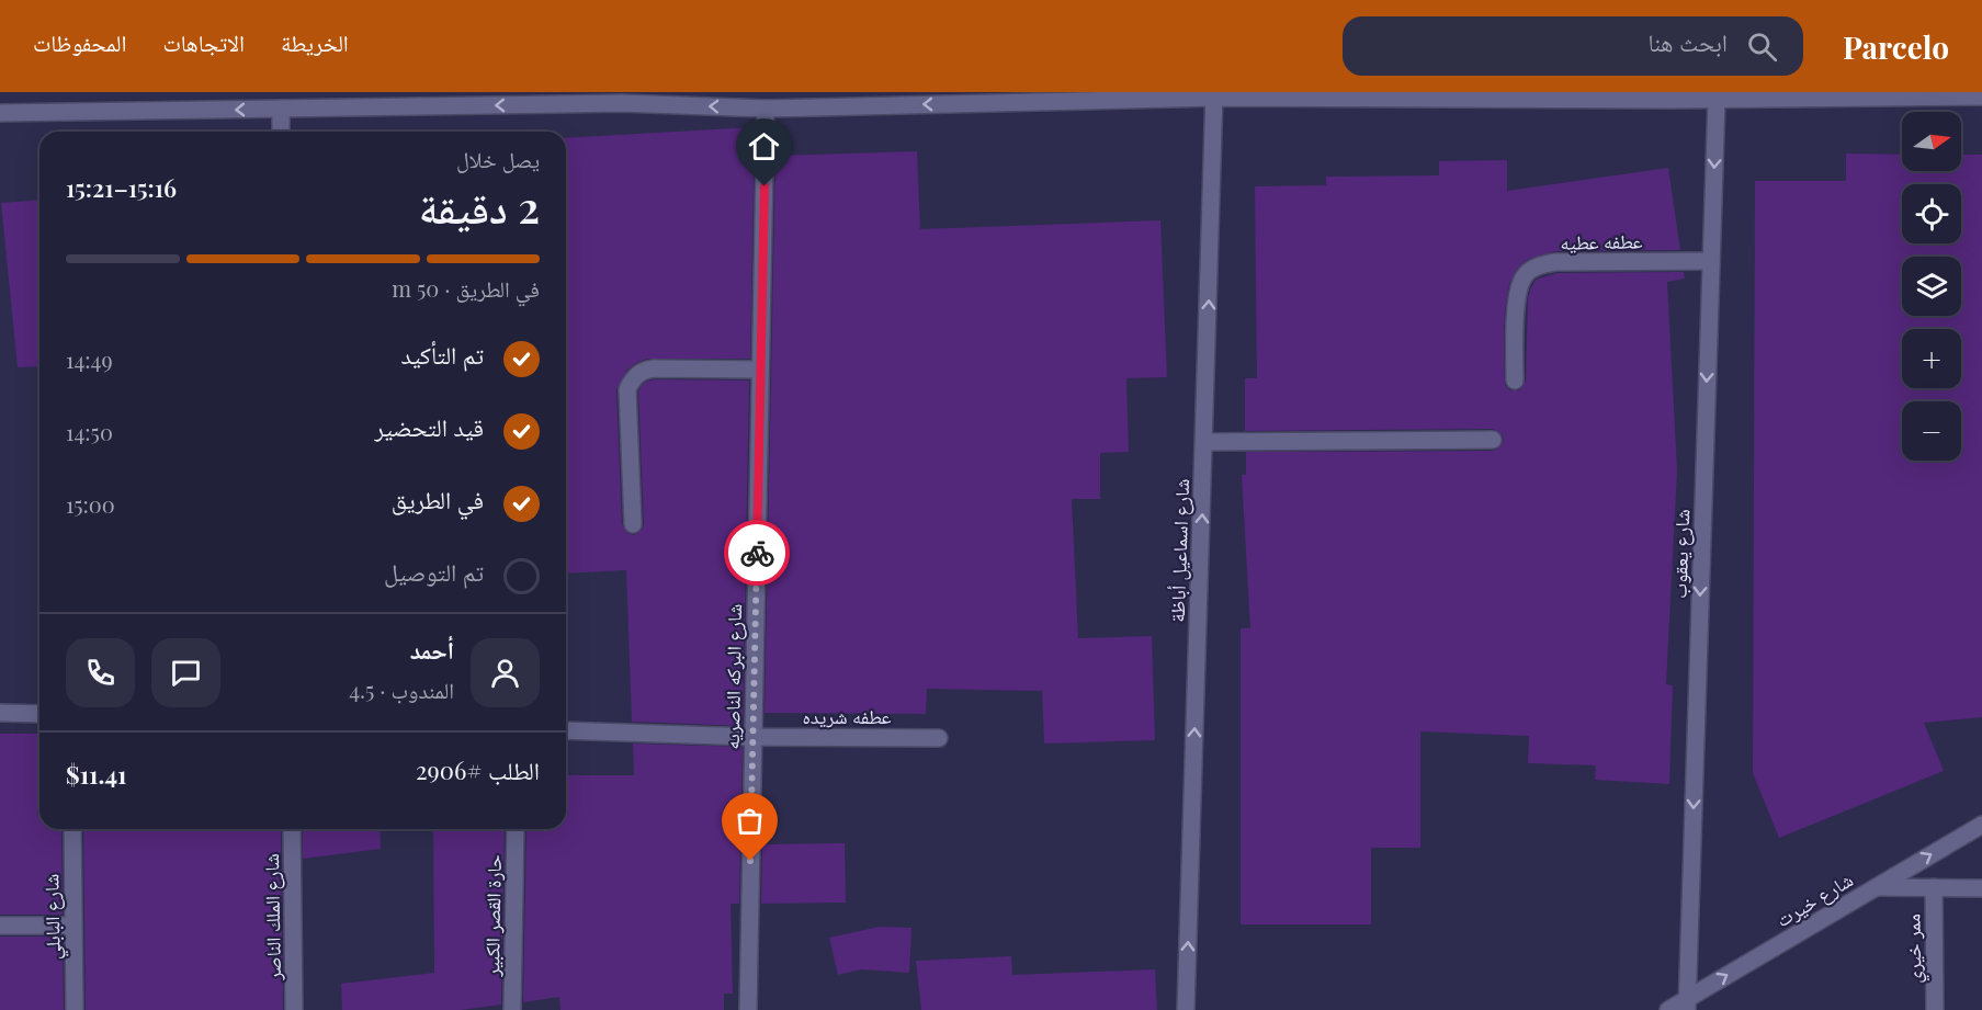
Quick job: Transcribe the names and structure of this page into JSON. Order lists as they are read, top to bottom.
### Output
{
  "streets": {
    "street": [
      "عطفه عطيه",
      "شارع اسماعيل أباظة",
      "شارع يعقوب",
      "شارع البركه الناصريه",
      "عطفه شريده",
      "شارع خيرت",
      "حارة القصر الكبير",
      "شارع البابلي",
      "شارع الملك الناصر",
      "ممر خيري"
    ]
  },
  "crossings": [
    ["عطفه عطيه", "شارع يعقوب"],
    ["شارع يعقوب", "شارع خيرت"],
    ["شارع البركه الناصريه", "عطفه شريده"]
  ],
  "one_way": ["شارع اسماعيل أباظة", "شارع يعقوب", "شارع خيرت"],
  "north": "right",
  "page": {
    "header": "Parcelo",
    "search": "ابحث هنا",
    "nav": ["الخريطة", "الاتجاهات", "المحفوظات"],
    "map_buttons": ["+", "−"],
    "heading": ["2 دقيقة", "يصل خلال", "15:16–15:21"],
    "panel": [
      "أحمد",
      "المندوب · 4.5",
      "الطلب #2906",
      "$11.41"
    ],
    "bar": "في الطريق · 50 m",
    "list": [
      ["تم التأكيد", "14:49"],
      ["قيد التحضير", "14:50"],
      ["في الطريق", "15:00"],
      "تم التوصيل"
    ]
  }
}
